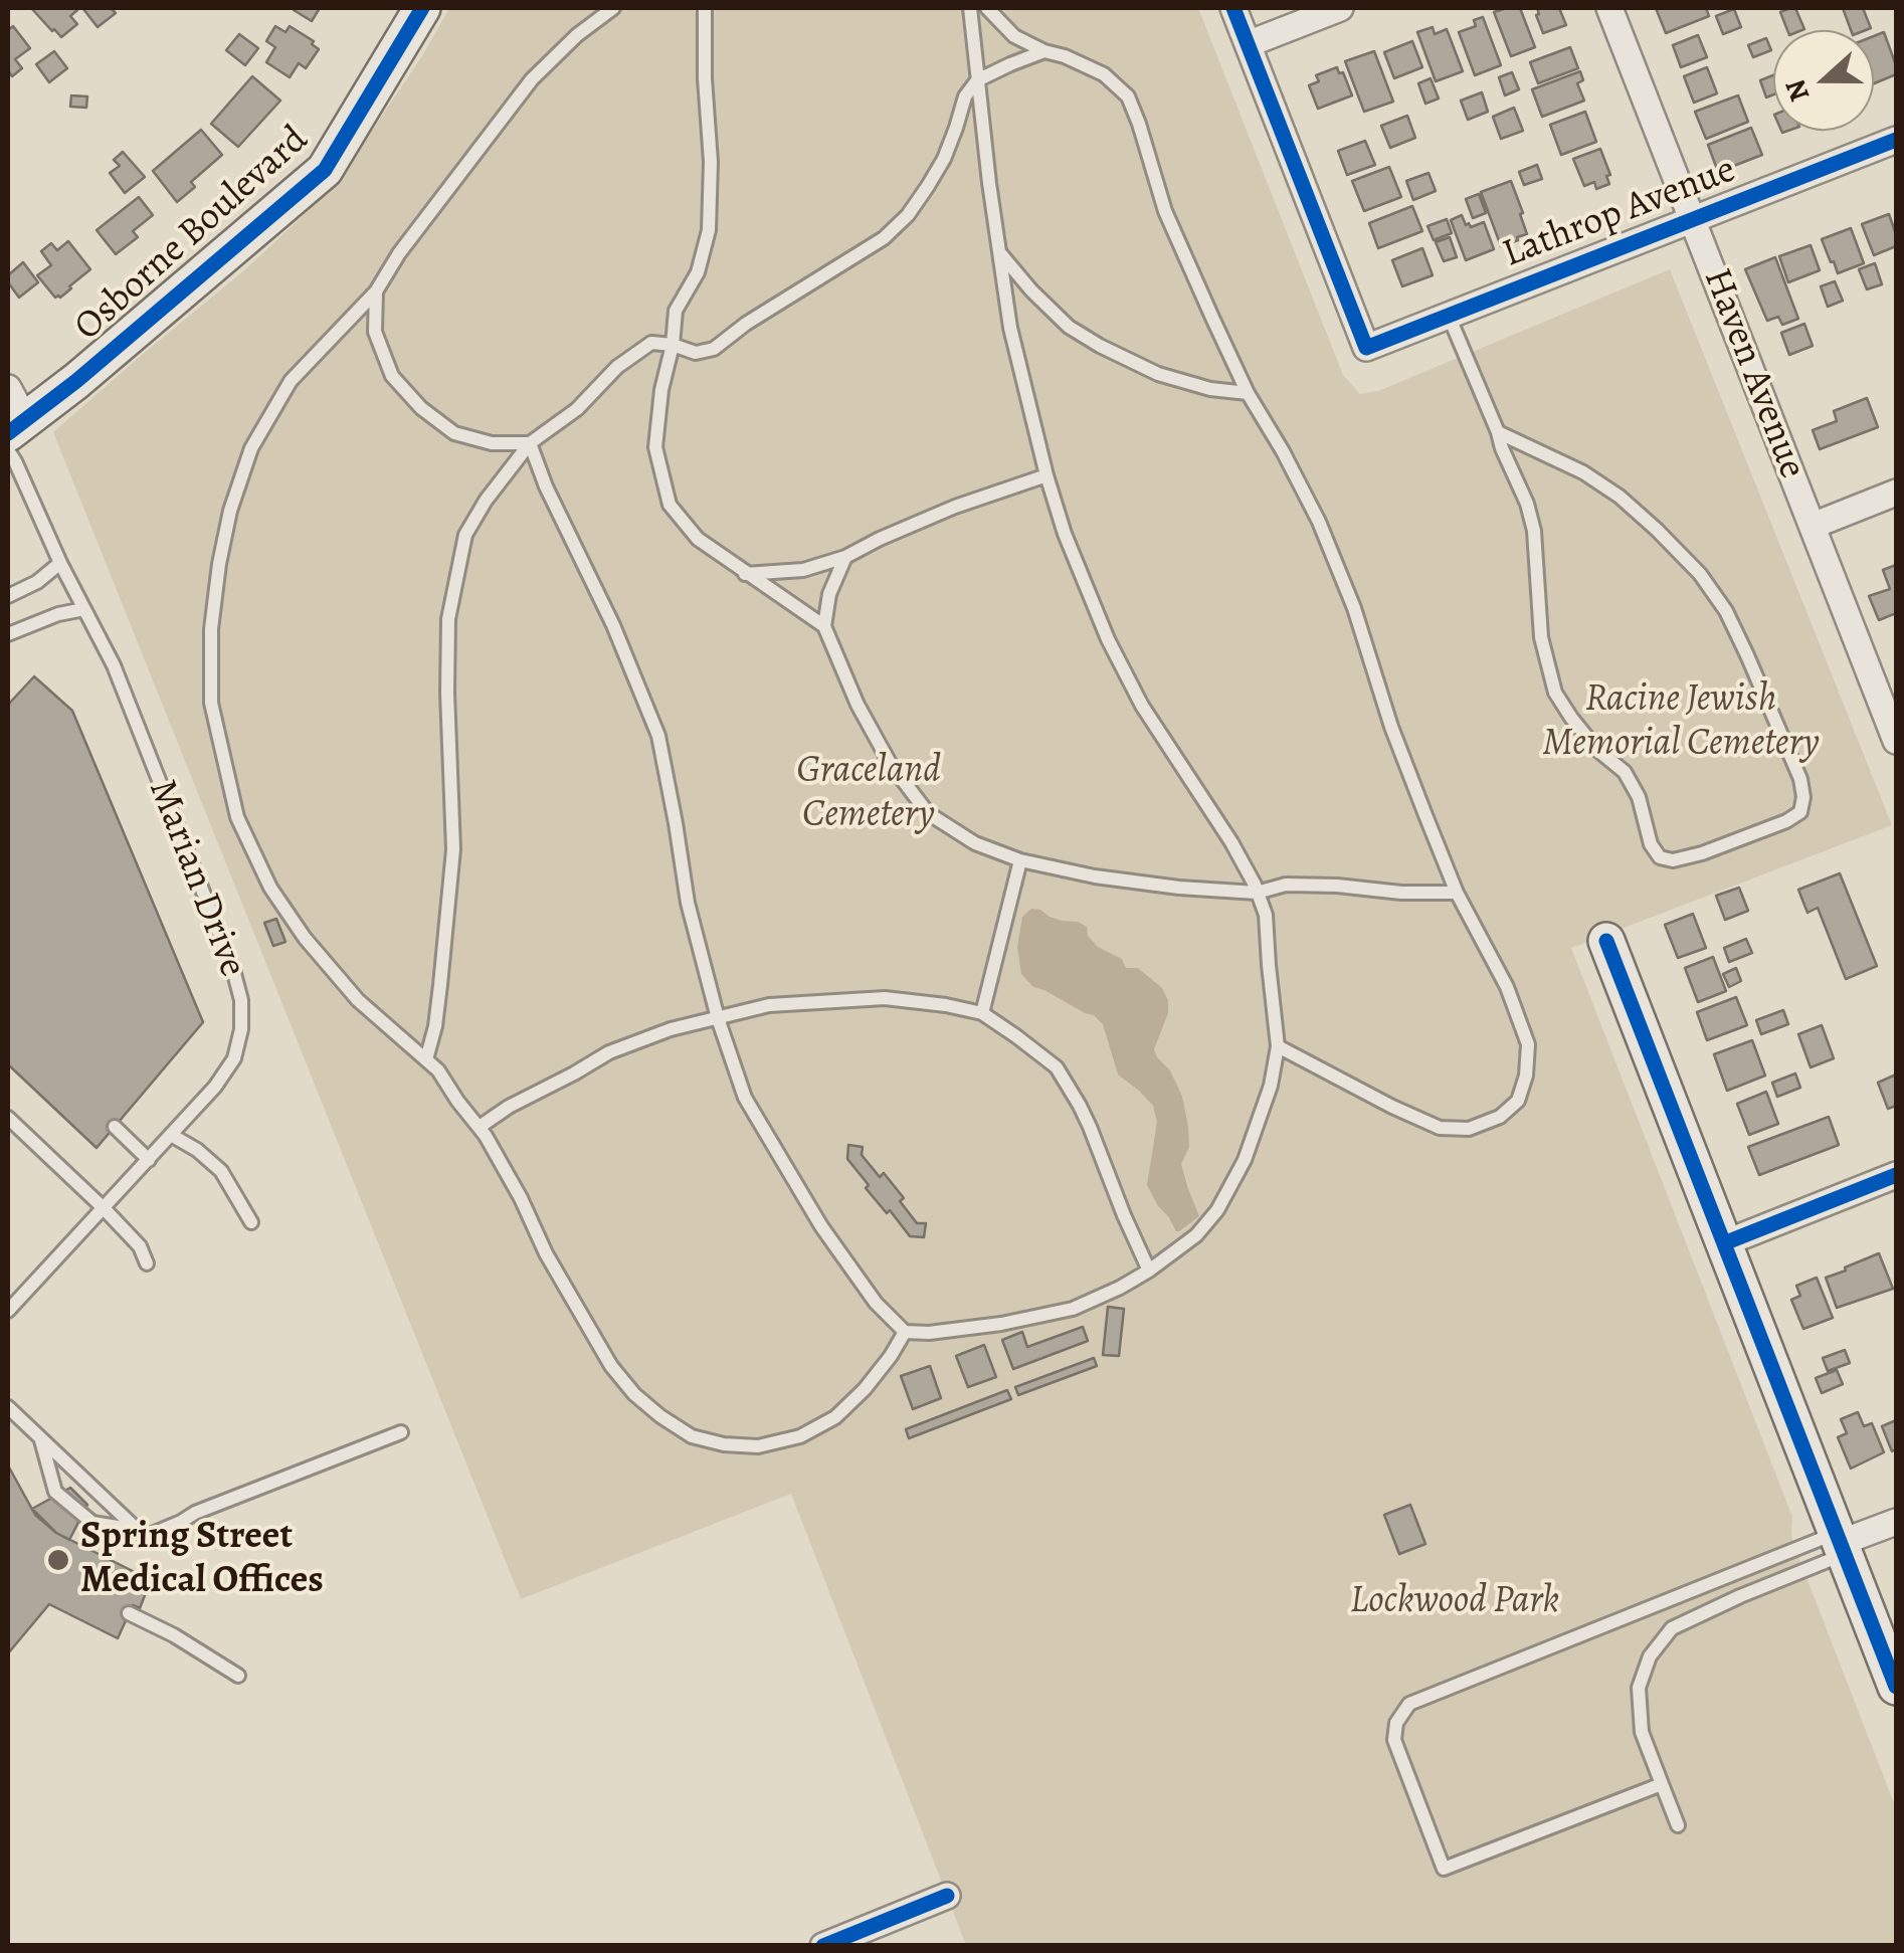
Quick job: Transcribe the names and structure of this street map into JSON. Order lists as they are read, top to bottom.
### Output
{
  "streets": {
    "street": ["Lathrop Avenue", "Osborne Boulevard", "Haven Avenue"],
    "lane": ["Marian Drive"]
  },
  "crossings": [
    ["Lathrop Avenue", "Haven Avenue"]
  ],
  "parks": ["Racine Jewish Memorial Cemetery", "Graceland Cemetery", "Lockwood Park"],
  "places": ["Spring Street Medical Offices"],
  "north": "left"
}
